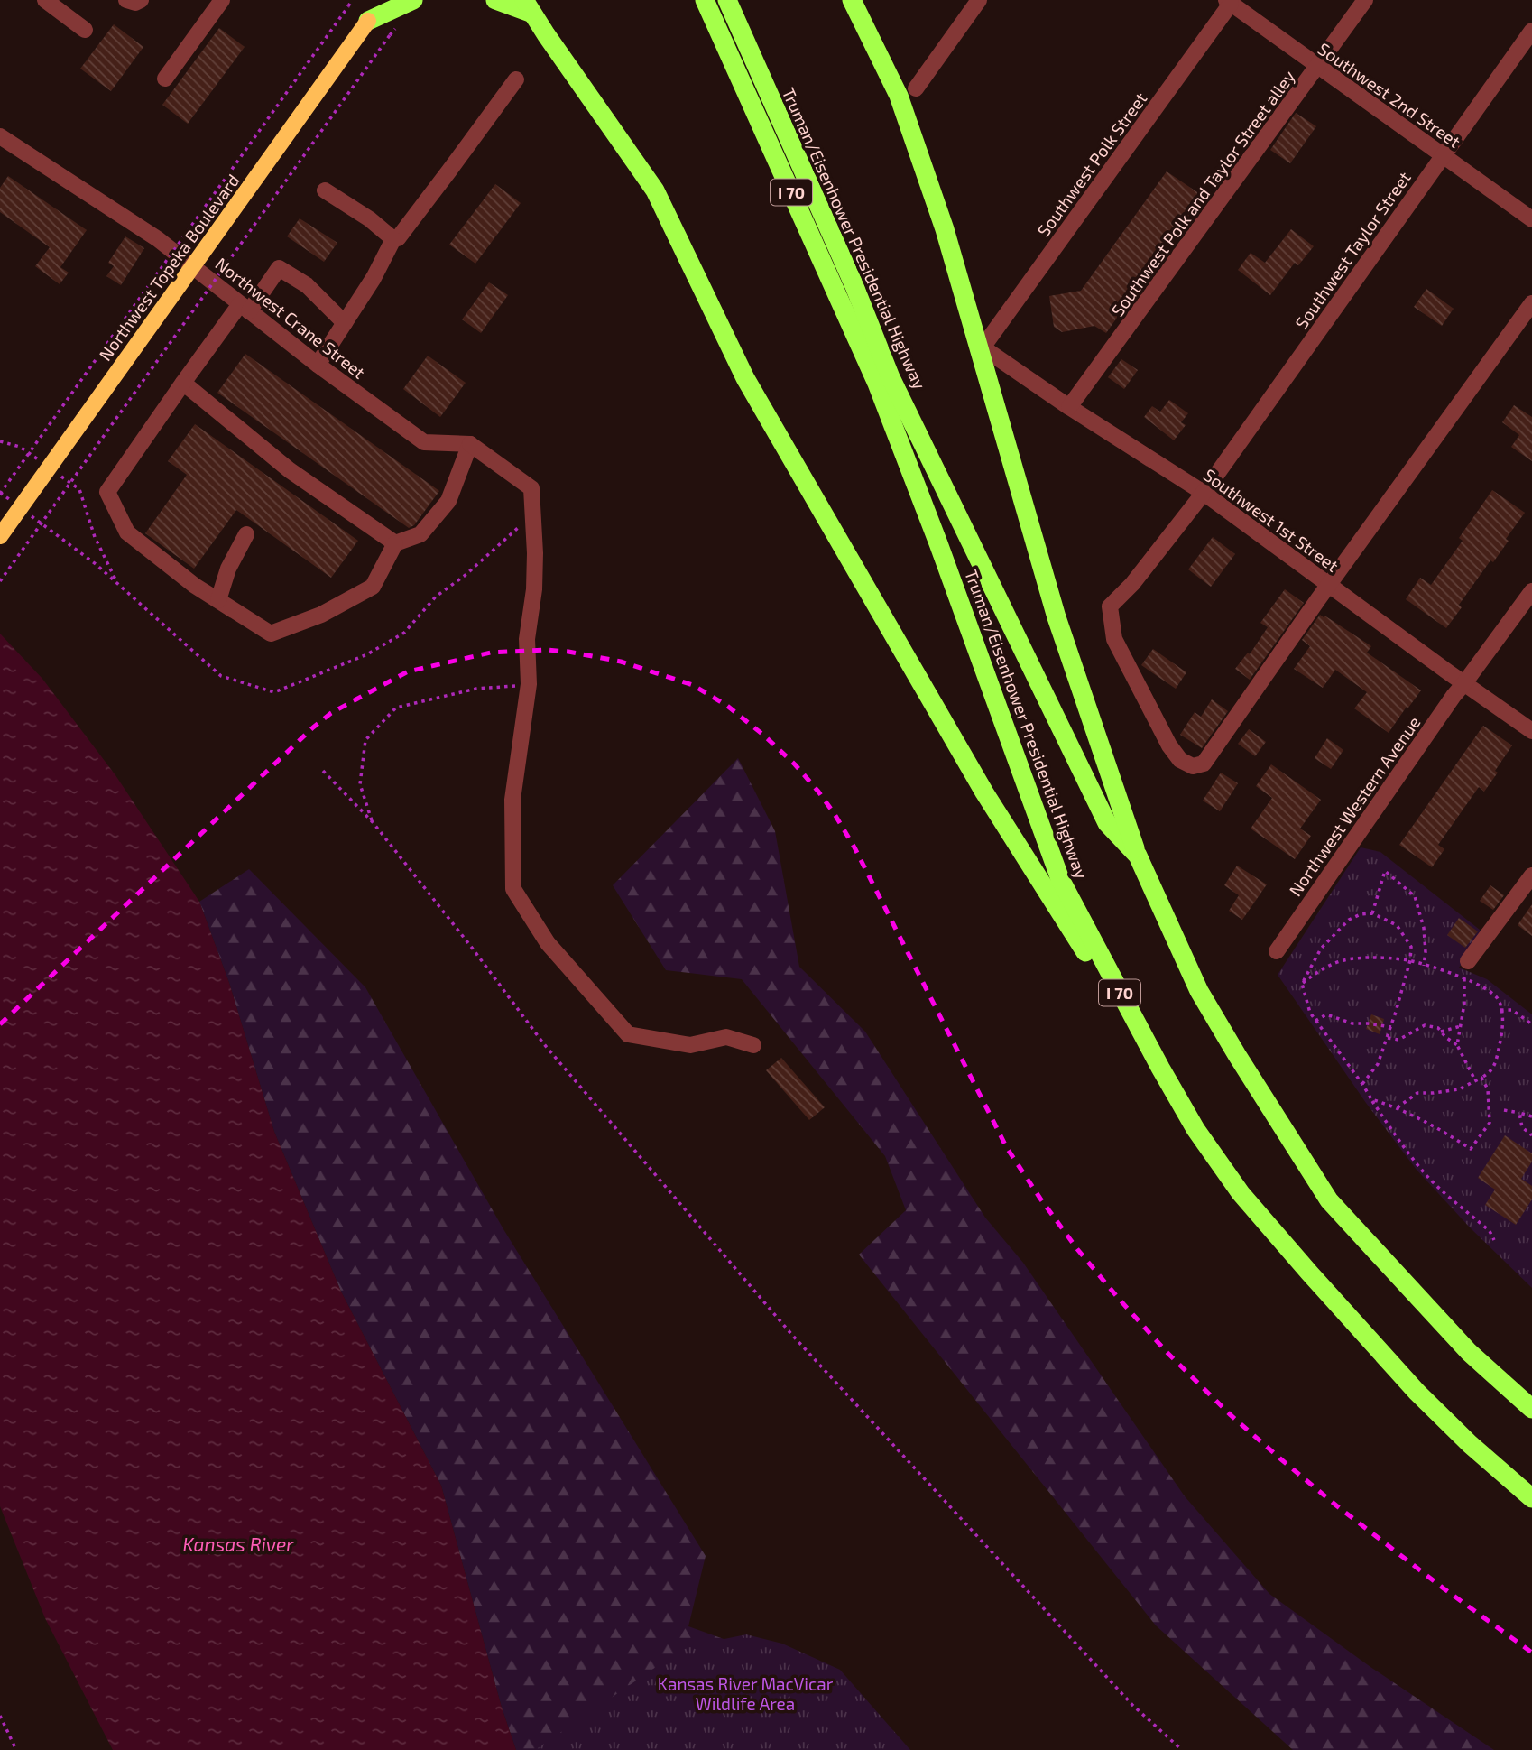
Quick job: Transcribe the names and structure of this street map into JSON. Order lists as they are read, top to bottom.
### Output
{
  "streets": {
    "highway": ["I 70", "Truman/Eisenhower Presidential Highway"],
    "main road": ["Northwest Topeka Boulevard"],
    "street": [
      "Southwest 2nd Street",
      "Southwest Polk Street",
      "Southwest Polk and Taylor Street alley",
      "Southwest Taylor Street",
      "Northwest Crane Street",
      "Southwest 1st Street",
      "Northwest Western Avenue"
    ]
  },
  "crossings": [
    ["Southwest 2nd Street", "Southwest Polk Street"],
    ["Southwest 2nd Street", "Southwest Polk and Taylor Street alley"],
    ["Southwest 2nd Street", "Southwest Taylor Street"],
    ["Southwest Polk Street", "Southwest 1st Street"],
    ["Southwest Polk and Taylor Street alley", "Southwest 1st Street"],
    ["Southwest Taylor Street", "Southwest 1st Street"],
    ["Southwest 1st Street", "Northwest Western Avenue"]
  ],
  "water": ["Kansas River"],
  "parks": ["Kansas River MacVicar Wildlife Area"]
}
